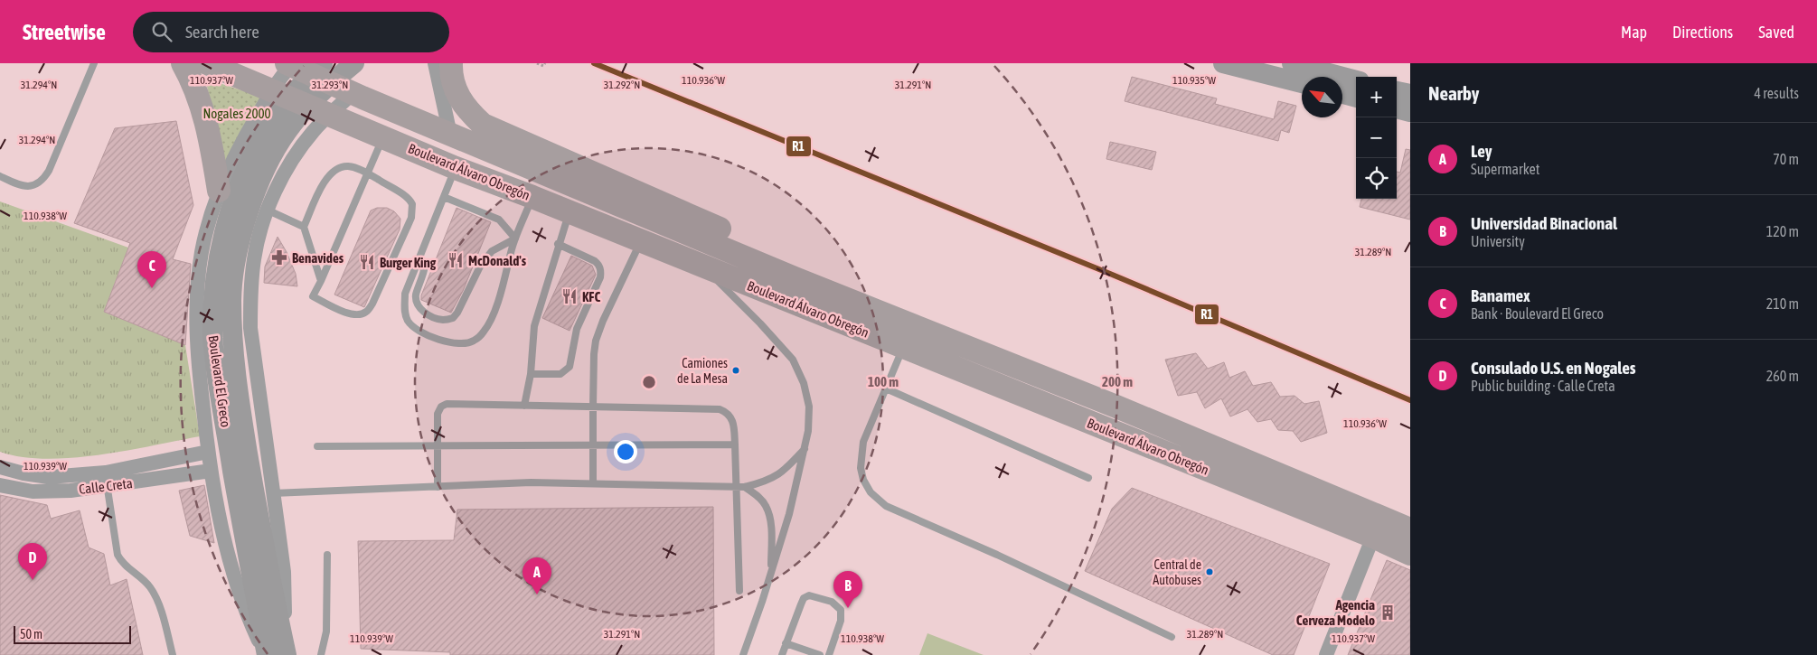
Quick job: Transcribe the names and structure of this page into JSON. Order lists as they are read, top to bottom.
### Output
{
  "streets": {
    "highway": ["Boulevard Álvaro Obregón"],
    "main road": ["Boulevard El Greco"],
    "street": ["Calle Creta"]
  },
  "crossings": [
    ["Boulevard Álvaro Obregón", "Boulevard El Greco"]
  ],
  "parks": ["Nogales 2000"],
  "places": {
    "pharmacy": ["Benavides"],
    "restaurant": ["McDonald's", "Burger King", "KFC"],
    "other": ["Camiones de La Mesa", "Central de Autobuses"],
    "building": ["Agencia Cerveza Modelo"]
  },
  "lines": ["transit line R1"],
  "scale_bar": "50 m",
  "north": "top left",
  "page": {
    "header": "Streetwise",
    "search": "Search here",
    "nav": ["Map", "Directions", "Saved"],
    "heading": ["Nearby", "4 results"],
    "map_buttons": ["+", "−"],
    "list": [
      {
        "mark": "A",
        "name": "Ley",
        "note": "Supermarket",
        "value": "70 m"
      },
      {
        "mark": "B",
        "name": "Universidad Binacional",
        "note": "University",
        "value": "120 m"
      },
      {
        "mark": "C",
        "name": "Banamex",
        "note": "Bank · Boulevard El Greco",
        "value": "210 m"
      },
      {
        "mark": "D",
        "name": "Consulado U.S. en Nogales",
        "note": "Public building · Calle Creta",
        "value": "260 m"
      }
    ],
    "pins": [
      "C",
      "D",
      "A",
      "B"
    ],
    "scale": "50 m"
  },
  "coordinates": [
    "110.936°W",
    "110.937°W",
    "110.935°W",
    "31.294°N",
    "31.293°N",
    "31.292°N",
    "31.291°N",
    "110.938°W",
    "31.289°N",
    "110.939°W"
  ],
  "rings": ["100 m", "200 m"]
}
